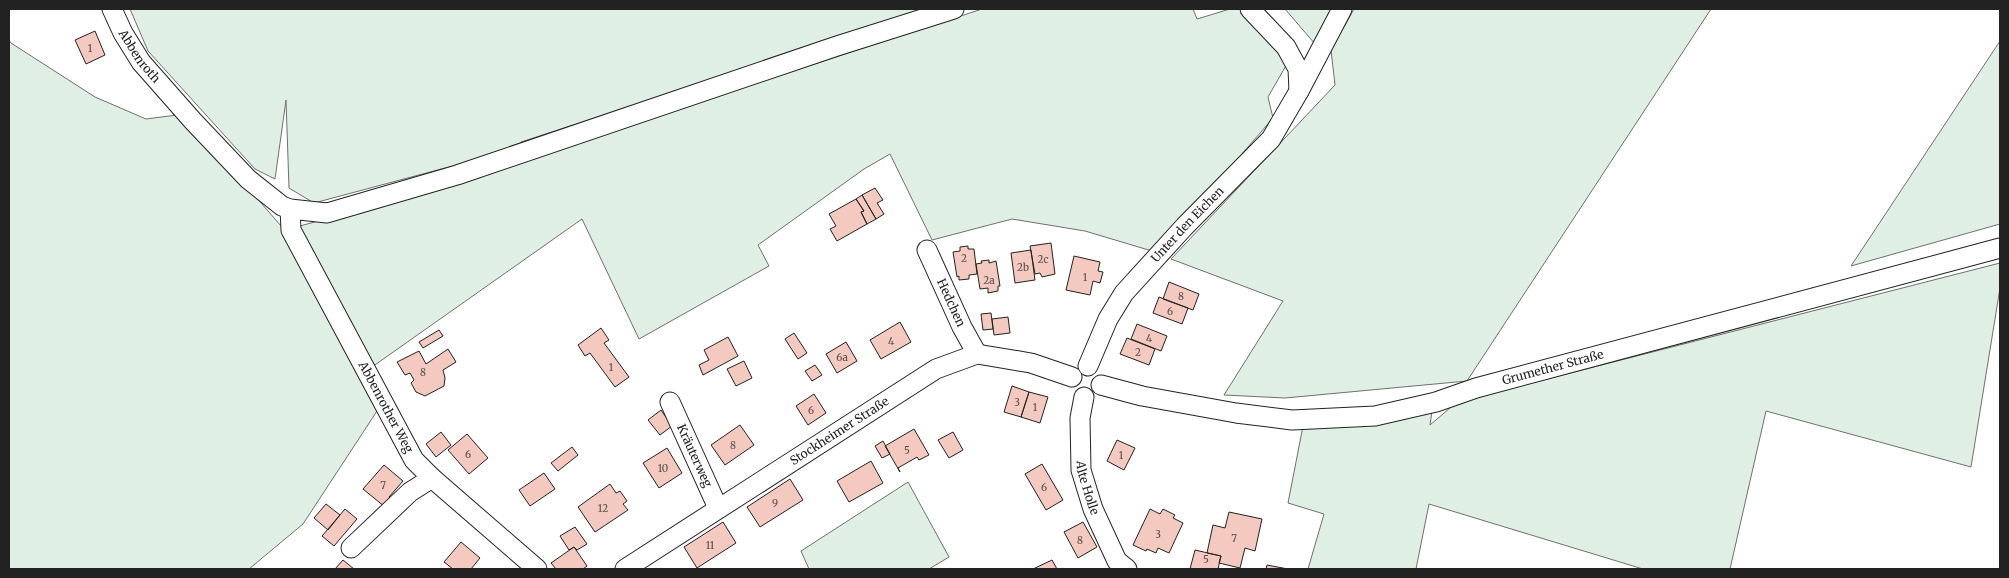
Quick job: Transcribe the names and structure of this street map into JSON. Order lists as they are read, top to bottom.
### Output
{
  "streets": {
    "street": [
      "Abbenroth",
      "Unter den Eichen",
      "Hedchen",
      "Grumether Straße",
      "Abbenrother Weg",
      "Stockheimer Straße",
      "Kräuterweg",
      "Alte Holle"
    ]
  },
  "crossings": [
    ["Abbenroth", "Abbenrother Weg"],
    ["Unter den Eichen", "Grumether Straße"],
    ["Unter den Eichen", "Stockheimer Straße"],
    ["Unter den Eichen", "Alte Holle"],
    ["Hedchen", "Stockheimer Straße"],
    ["Grumether Straße", "Stockheimer Straße"],
    ["Grumether Straße", "Alte Holle"],
    ["Stockheimer Straße", "Kräuterweg"],
    ["Stockheimer Straße", "Alte Holle"]
  ],
  "house_numbers": [
    "1",
    "2",
    "2c",
    "2b",
    "1",
    "2a",
    "8",
    "6",
    "4",
    "4",
    "2",
    "6a",
    "1",
    "8",
    "3",
    "1",
    "6",
    "8",
    "5",
    "6",
    "1",
    "10",
    "7",
    "6",
    "9",
    "12",
    "3",
    "7",
    "8",
    "11",
    "5"
  ]
}
